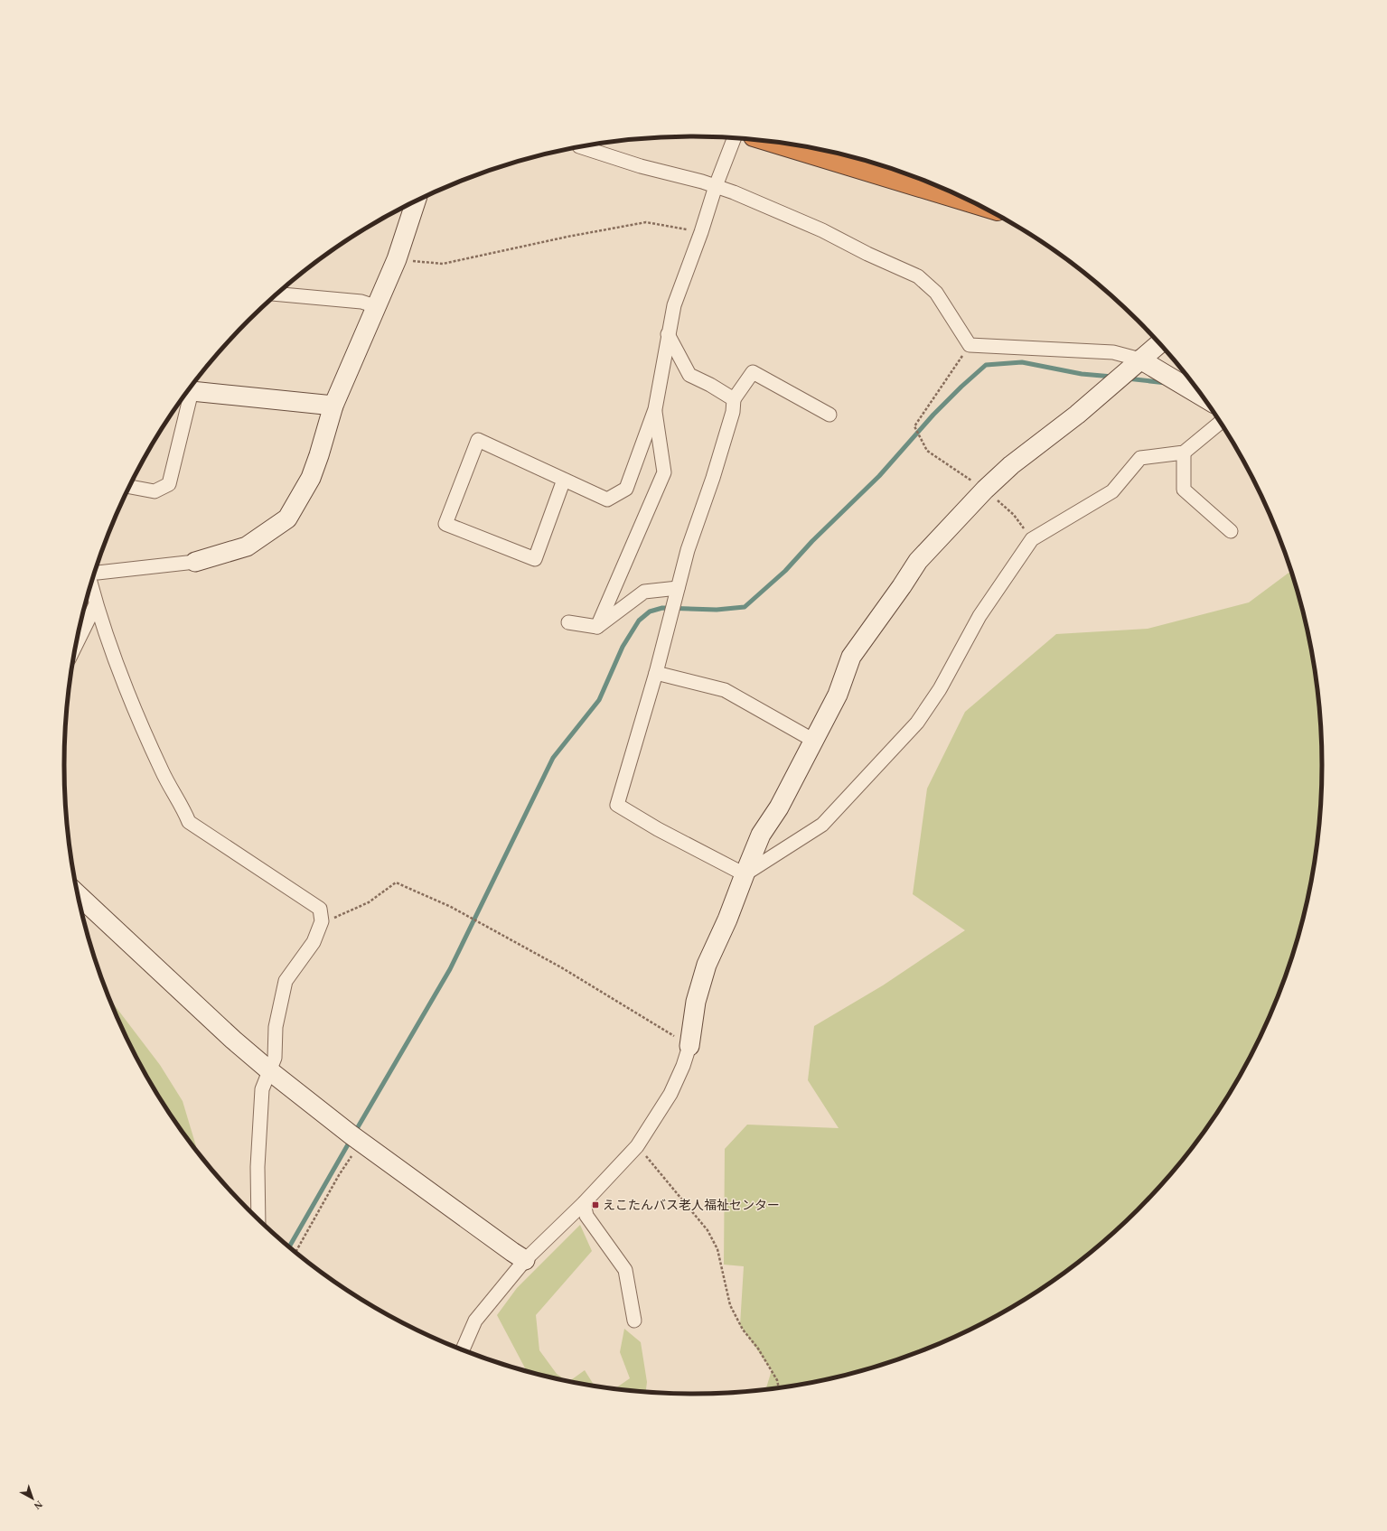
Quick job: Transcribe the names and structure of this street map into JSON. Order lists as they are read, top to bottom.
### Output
{
  "places": {
    "transit": ["えこたんバス老人福祉センター"]
  },
  "north": "bottom right"
}
